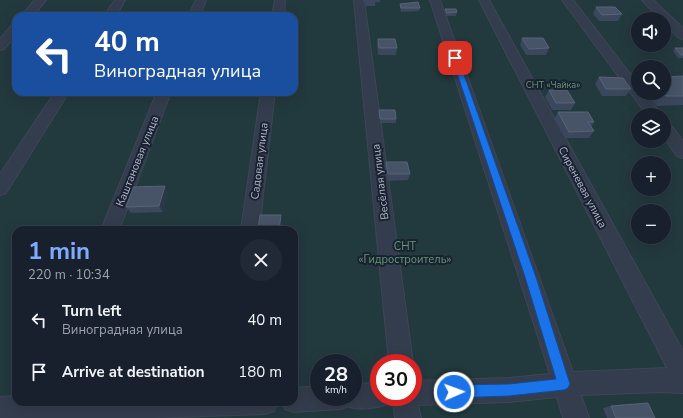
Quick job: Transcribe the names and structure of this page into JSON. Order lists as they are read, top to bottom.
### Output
{
  "streets": {
    "street": [
      "Каштановая улица",
      "Садовая улица",
      "Весёлая улица",
      "Сиреневая улица"
    ]
  },
  "parks": ["СНТ «Чайка»", "СНТ «Гидростроитель»"],
  "page": {
    "map_buttons": ["+", "−"],
    "turn": ["40 m", "Виноградная улица"],
    "heading": ["1 min", "220 m · 10:34"],
    "list": [
      {
        "name": "Turn left",
        "note": "Виноградная улица",
        "value": "40 m"
      },
      {
        "name": "Arrive at destination",
        "value": "180 m"
      }
    ],
    "speed": "28 km/h",
    "limit": "30"
  }
}
